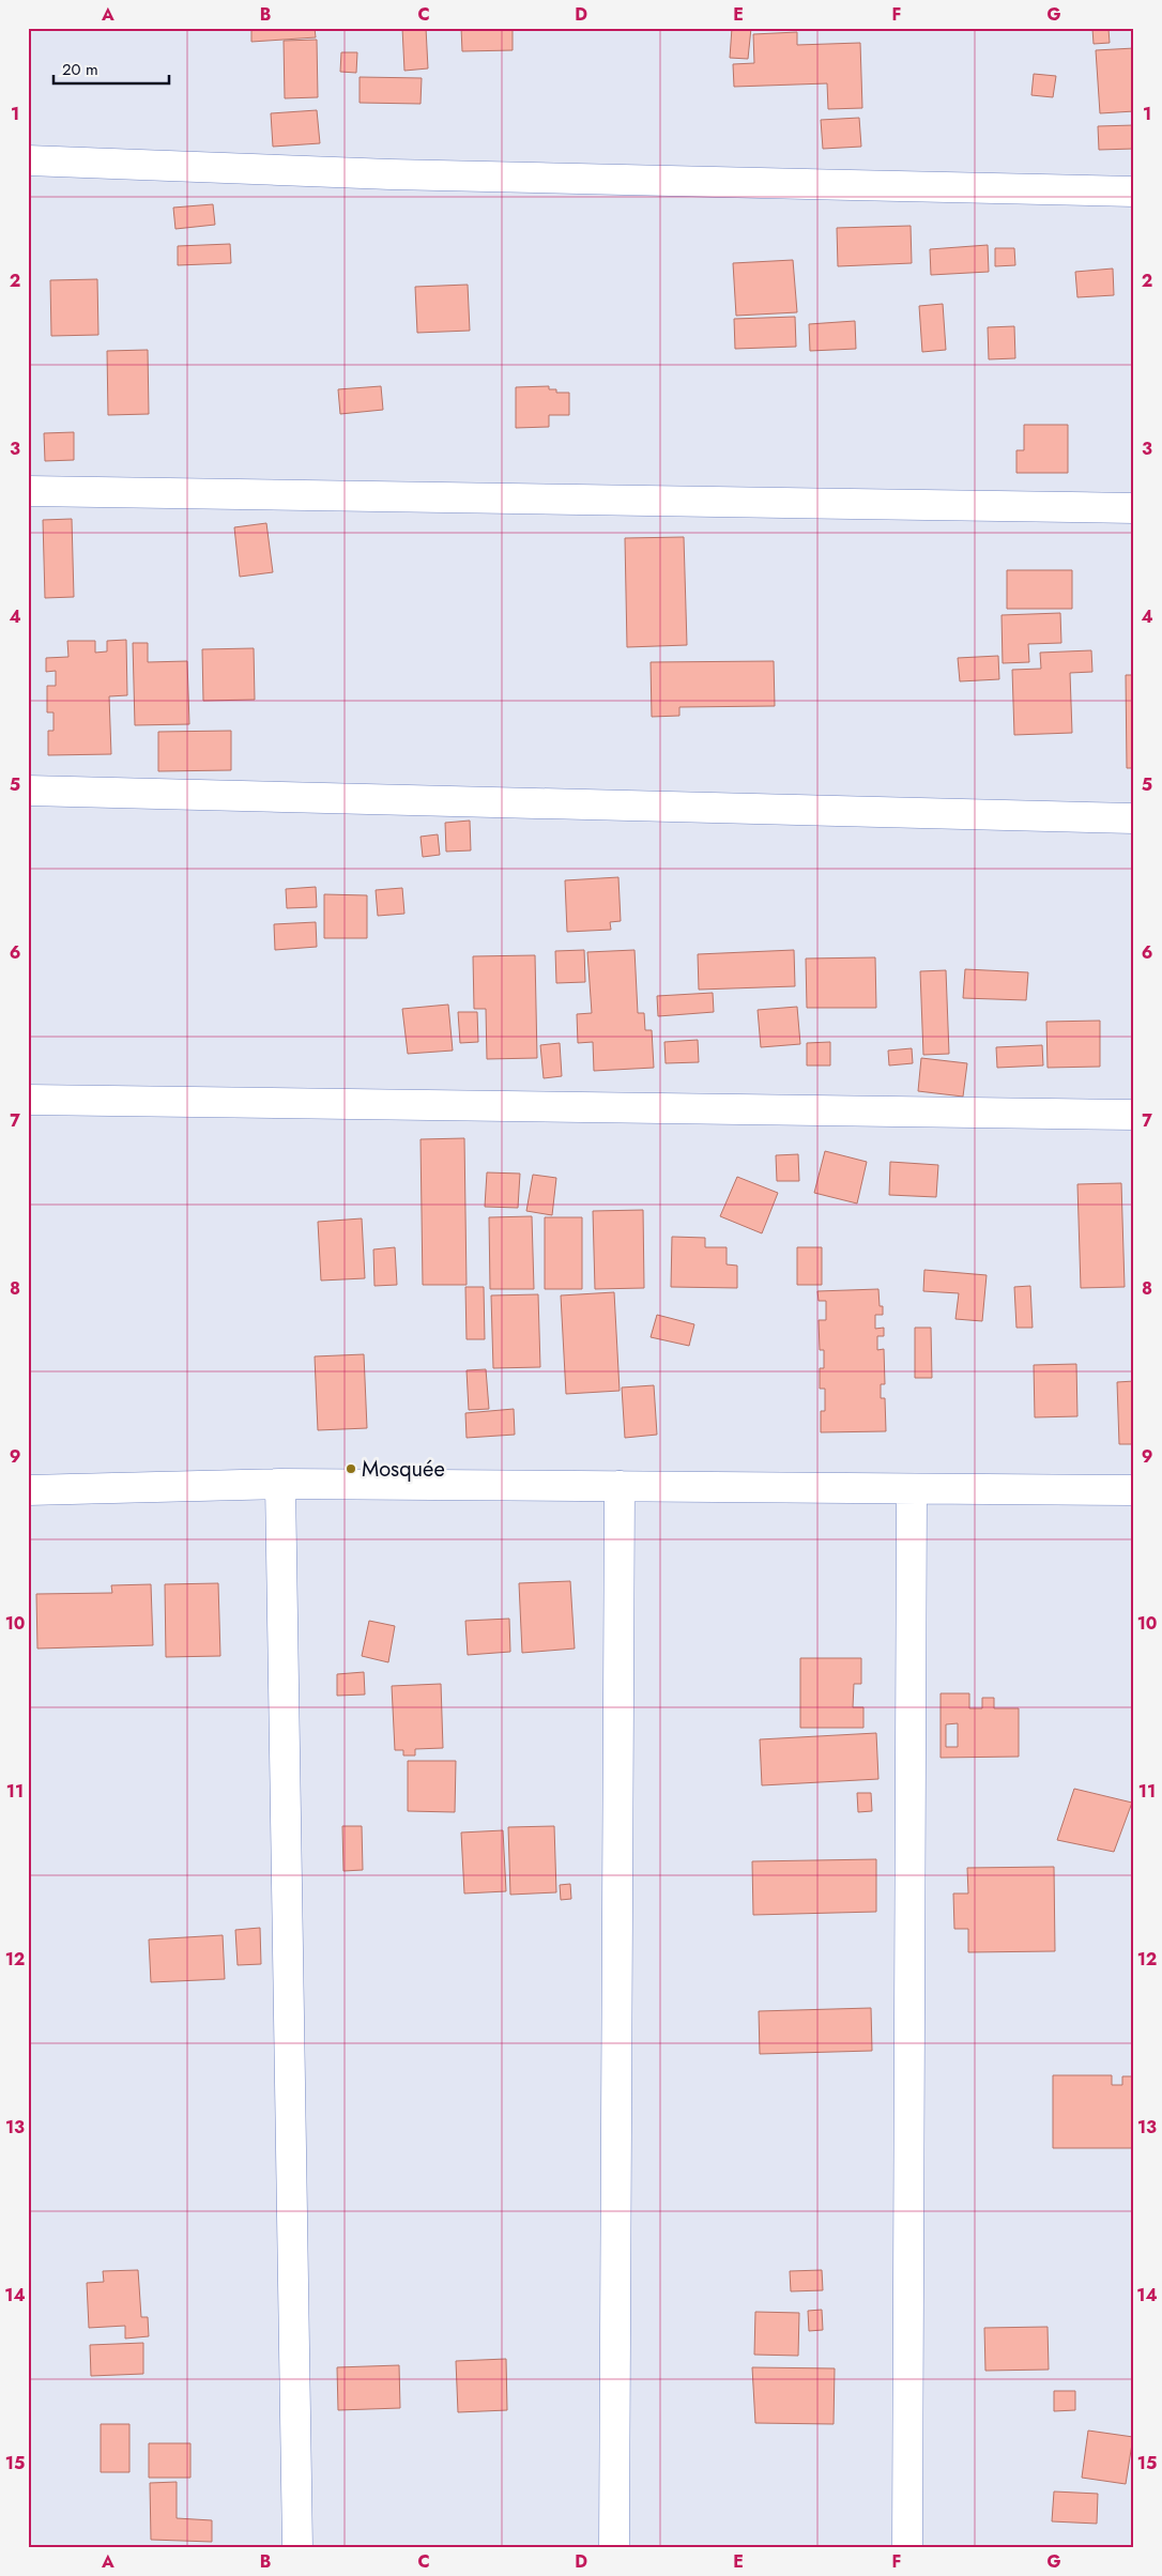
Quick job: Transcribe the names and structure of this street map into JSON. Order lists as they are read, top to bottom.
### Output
{
  "places": ["Mosquée"],
  "scale_bar": "20 m",
  "grid": {
    "columns": [
      "A",
      "B",
      "C",
      "D",
      "E",
      "F",
      "G"
    ],
    "rows": [
      "1",
      "2",
      "3",
      "4",
      "5",
      "6",
      "7",
      "8",
      "9",
      "10",
      "11",
      "12",
      "13",
      "14",
      "15"
    ]
  }
}
